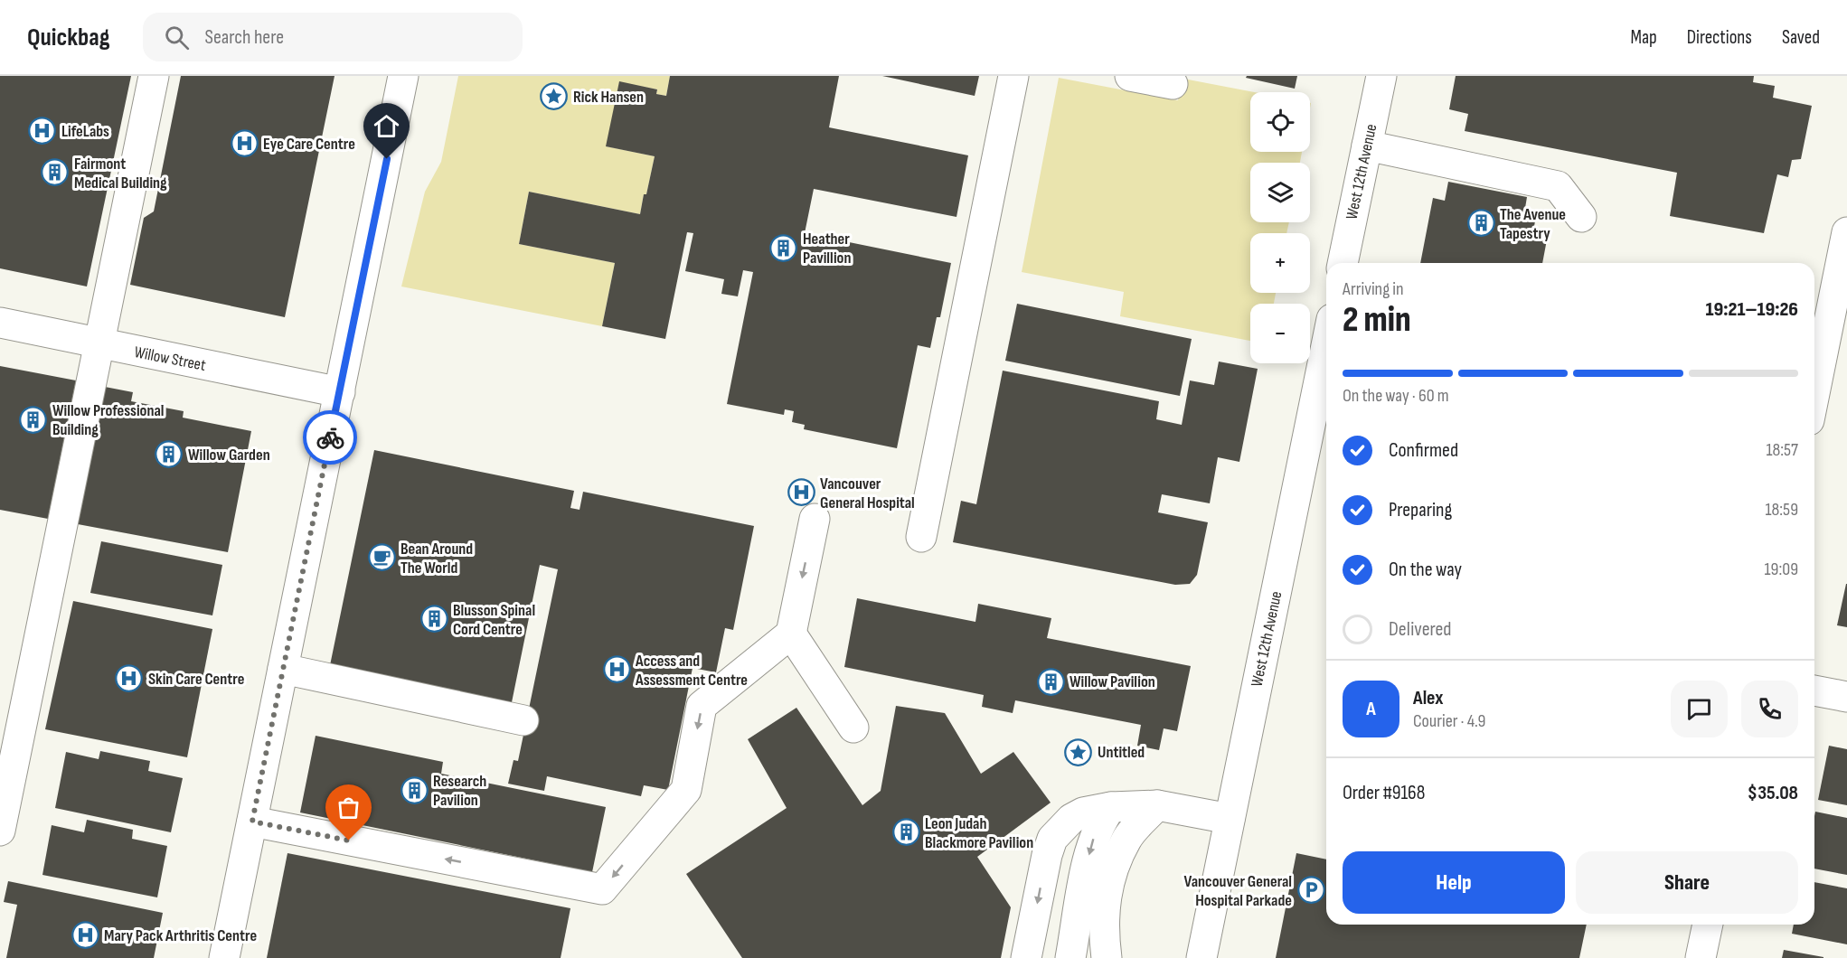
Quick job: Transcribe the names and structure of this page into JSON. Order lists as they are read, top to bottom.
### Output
{
  "streets": {
    "street": ["West 12th Avenue", "Willow Street"]
  },
  "places": {
    "place": ["Rick Hansen", "Untitled"],
    "hospital": [
      "LifeLabs",
      "Eye Care Centre",
      "Vancouver General Hospital",
      "Access and Assessment Centre",
      "Skin Care Centre",
      "Mary Pack Arthritis Centre"
    ],
    "building": [
      "Fairmont Medical Building",
      "The Avenue Tapestry",
      "Heather Pavillion",
      "Willow Professional Building",
      "Willow Garden",
      "Blusson Spinal Cord Centre",
      "Willow Pavilion",
      "Research Pavilion",
      "Leon Judah Blackmore Pavilion"
    ],
    "cafe": ["Bean Around The World"],
    "parking": ["Vancouver General Hospital Parkade"]
  },
  "page": {
    "header": "Quickbag",
    "search": "Search here",
    "nav": ["Map", "Directions", "Saved"],
    "map_buttons": ["+", "−"],
    "heading": ["2 min", "Arriving in", "19:21–19:26"],
    "panel": [
      "Alex",
      "Courier · 4.9",
      "Order #9168",
      "$35.08"
    ],
    "bar": "On the way · 60 m",
    "list": [
      ["Confirmed", "18:57"],
      ["Preparing", "18:59"],
      ["On the way", "19:09"],
      "Delivered"
    ],
    "round": "A",
    "buttons": ["Help", "Share"]
  }
}
